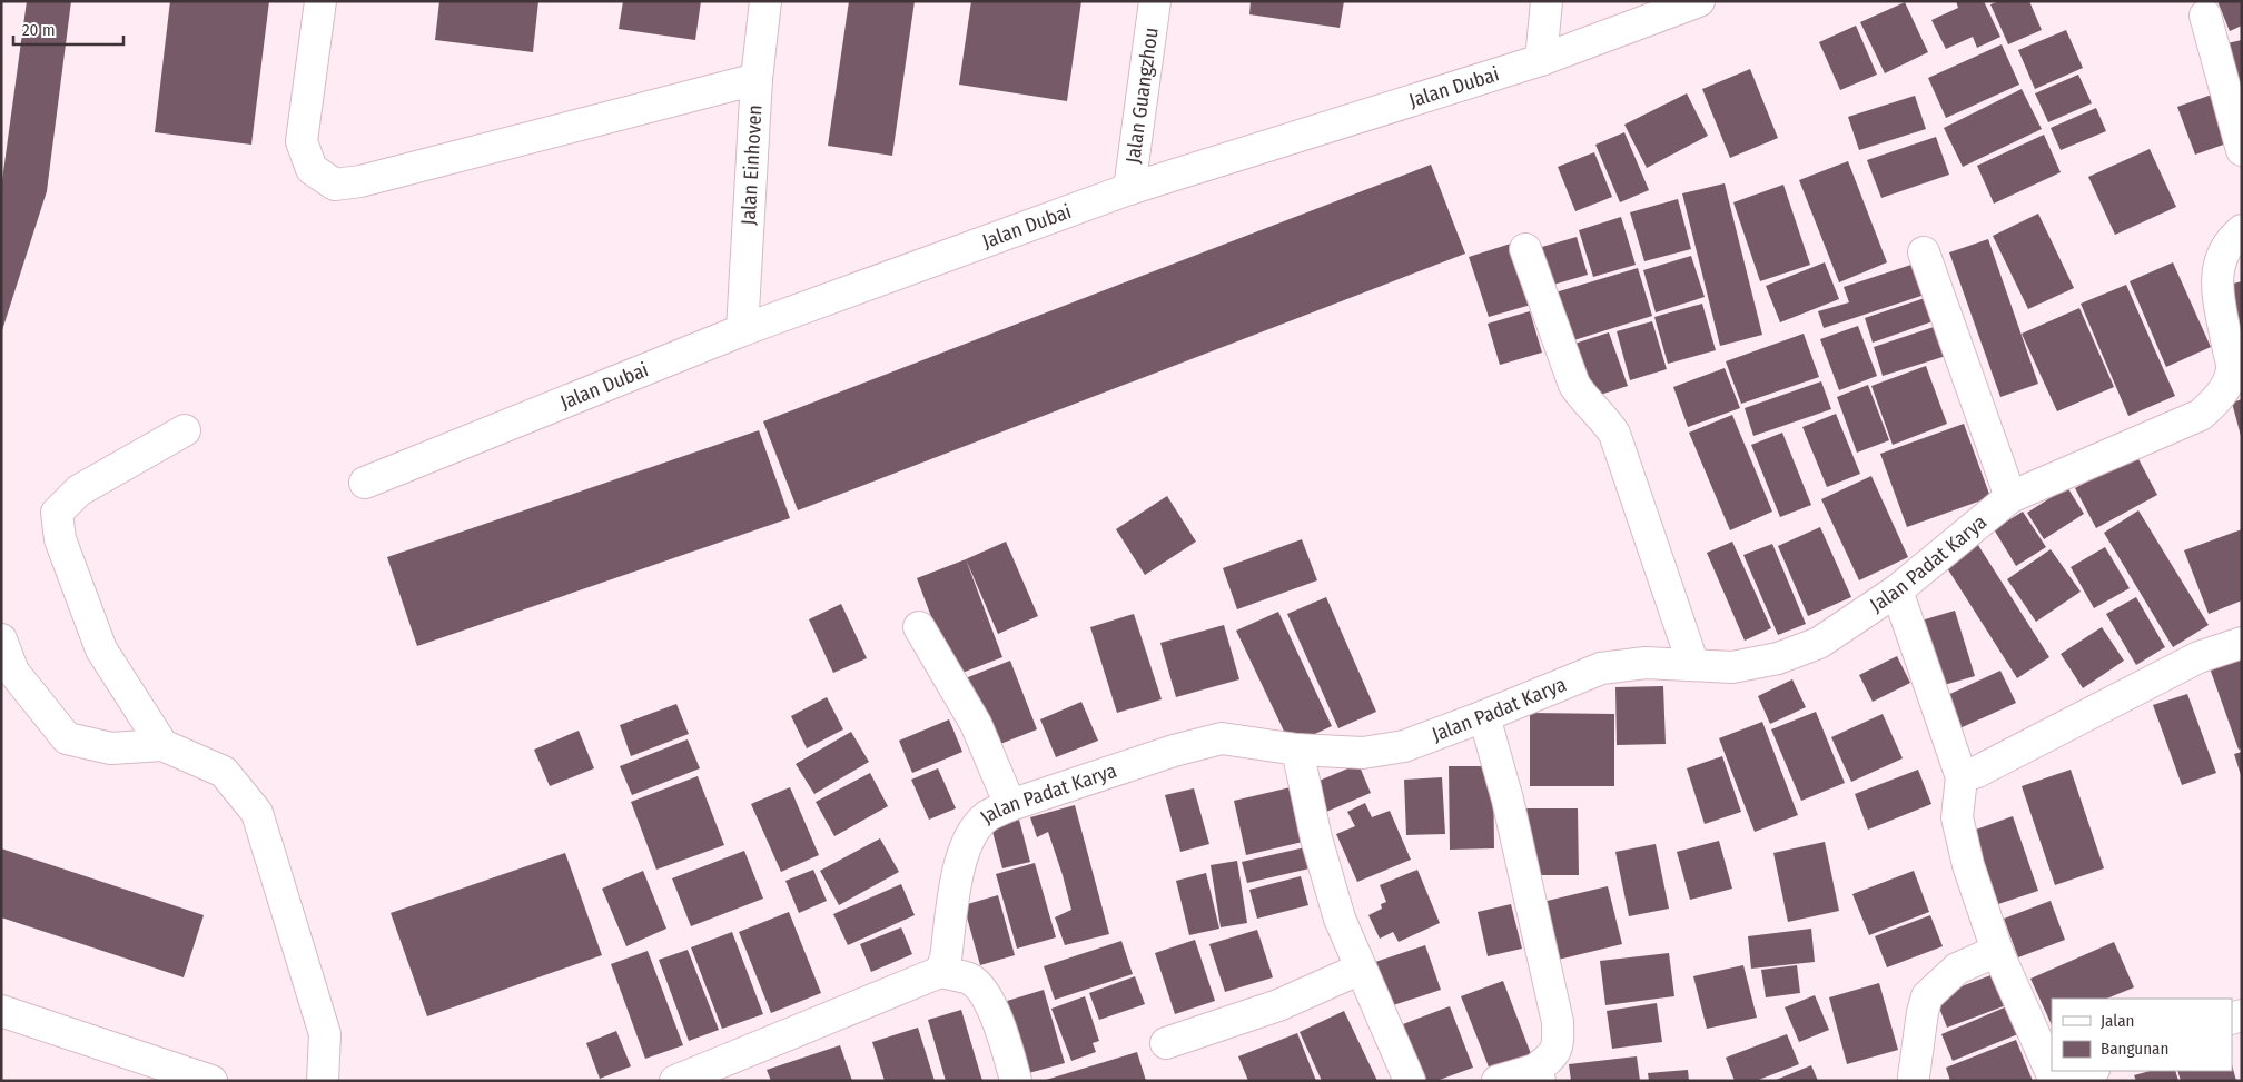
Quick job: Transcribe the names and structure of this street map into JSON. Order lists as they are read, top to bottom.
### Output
{
  "streets": {
    "street": [
      "Jalan Dubai",
      "Jalan Guangzhou",
      "Jalan Einhoven",
      "Jalan Padat Karya"
    ]
  },
  "crossings": [
    ["Jalan Dubai", "Jalan Guangzhou"],
    ["Jalan Dubai", "Jalan Einhoven"]
  ],
  "legend": ["Jalan", "Bangunan"],
  "scale_bar": "20 m"
}
